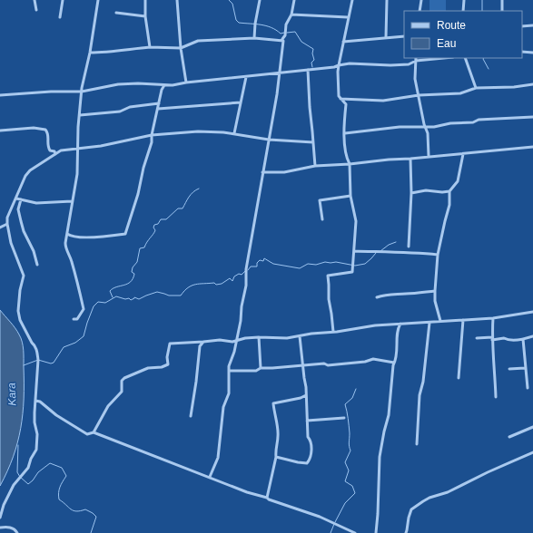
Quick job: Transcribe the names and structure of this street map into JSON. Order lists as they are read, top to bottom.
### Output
{
  "water": ["Kara"],
  "legend": ["Route", "Eau"]
}
